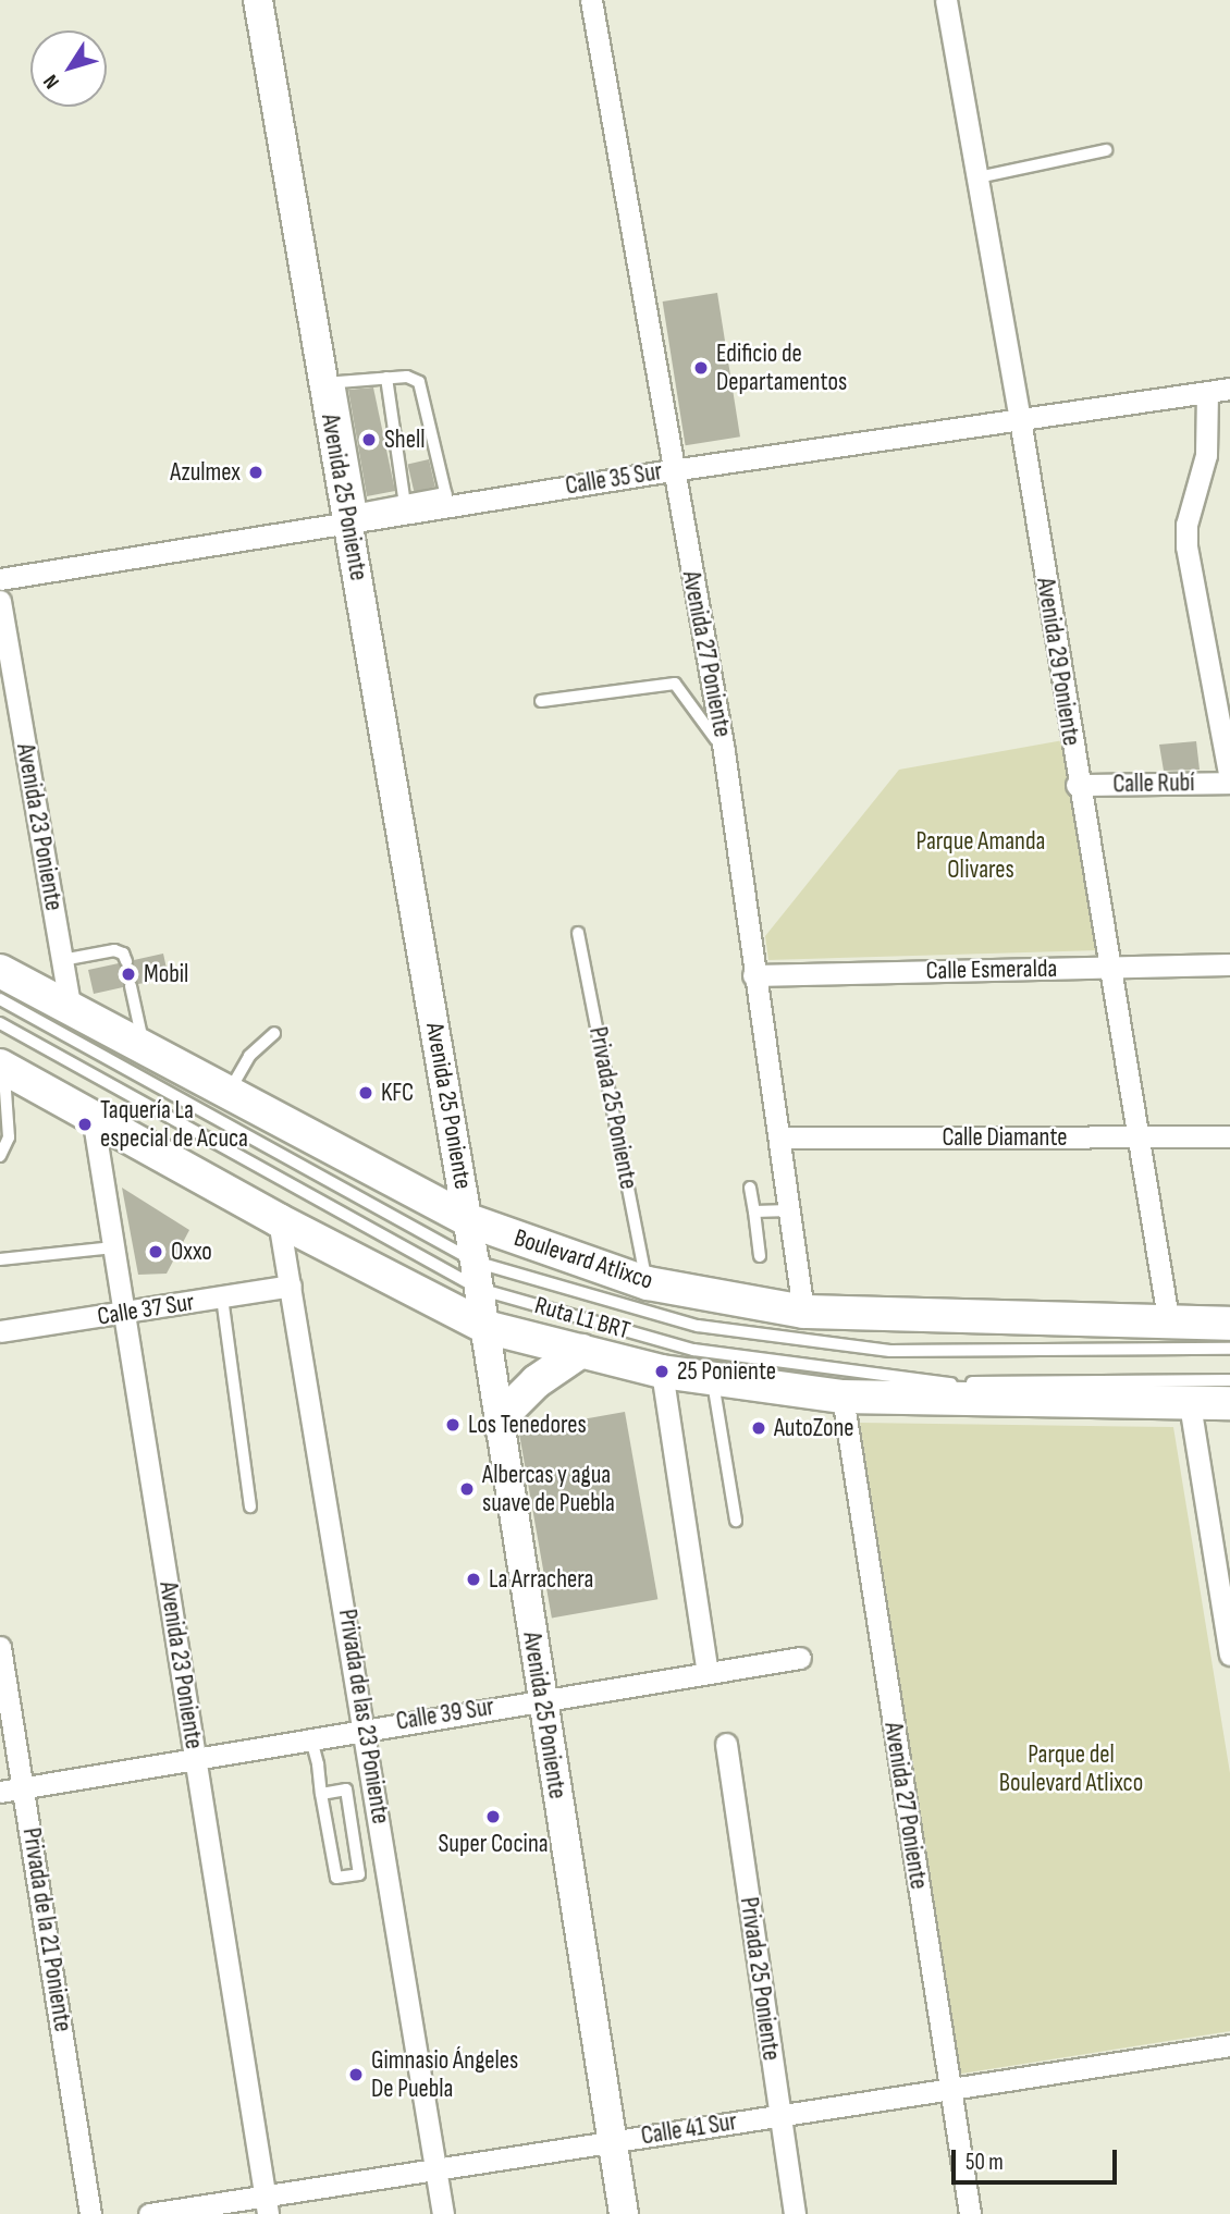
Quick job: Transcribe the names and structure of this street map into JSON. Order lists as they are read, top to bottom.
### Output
{
  "streets": {
    "main road": ["Avenida 25 Poniente", "Boulevard Atlixco"],
    "street": [
      "Calle 35 Sur",
      "Avenida 27 Poniente",
      "Avenida 29 Poniente",
      "Calle Rubí",
      "Avenida 23 Poniente",
      "Calle Esmeralda",
      "Privada 25 Poniente",
      "Calle Diamante",
      "Calle 37 Sur",
      "Calle 39 Sur",
      "Privada de las 23 Poniente",
      "Privada de la 21 Poniente",
      "Calle 41 Sur"
    ],
    "lane": ["Ruta L1 BRT"]
  },
  "crossings": [
    ["Calle 35 Sur", "Avenida 25 Poniente"],
    ["Calle 35 Sur", "Avenida 27 Poniente"],
    ["Calle 35 Sur", "Avenida 29 Poniente"],
    ["Avenida 25 Poniente", "Boulevard Atlixco"],
    ["Avenida 25 Poniente", "Ruta L1 BRT"],
    ["Avenida 25 Poniente", "Calle 39 Sur"],
    ["Avenida 25 Poniente", "Calle 41 Sur"],
    ["Avenida 27 Poniente", "Calle Esmeralda"],
    ["Avenida 27 Poniente", "Calle Diamante"],
    ["Avenida 27 Poniente", "Boulevard Atlixco"],
    ["Avenida 27 Poniente", "Calle 41 Sur"],
    ["Avenida 29 Poniente", "Calle Rubí"],
    ["Avenida 29 Poniente", "Calle Esmeralda"],
    ["Avenida 29 Poniente", "Calle Diamante"],
    ["Avenida 29 Poniente", "Boulevard Atlixco"],
    ["Avenida 23 Poniente", "Boulevard Atlixco"],
    ["Avenida 23 Poniente", "Calle 37 Sur"],
    ["Avenida 23 Poniente", "Calle 39 Sur"],
    ["Avenida 23 Poniente", "Calle 41 Sur"],
    ["Privada 25 Poniente", "Boulevard Atlixco"],
    ["Privada 25 Poniente", "Calle 41 Sur"],
    ["Calle 37 Sur", "Privada de las 23 Poniente"],
    ["Calle 39 Sur", "Privada de las 23 Poniente"],
    ["Calle 39 Sur", "Privada de la 21 Poniente"],
    ["Privada de las 23 Poniente", "Calle 41 Sur"]
  ],
  "parks": ["Parque Amanda Olivares", "Parque del Boulevard Atlixco"],
  "places": [
    "Edificio de Departamentos",
    "Shell",
    "Azulmex",
    "Mobil",
    "KFC",
    "Taquería La especial de Acuca",
    "Oxxo",
    "25 Poniente",
    "Los Tenedores",
    "AutoZone",
    "Albercas y agua suave de Puebla",
    "La Arrachera",
    "Super Cocina",
    "Gimnasio Ángeles De Puebla"
  ],
  "scale_bar": "50 m",
  "north": "bottom left"
}
